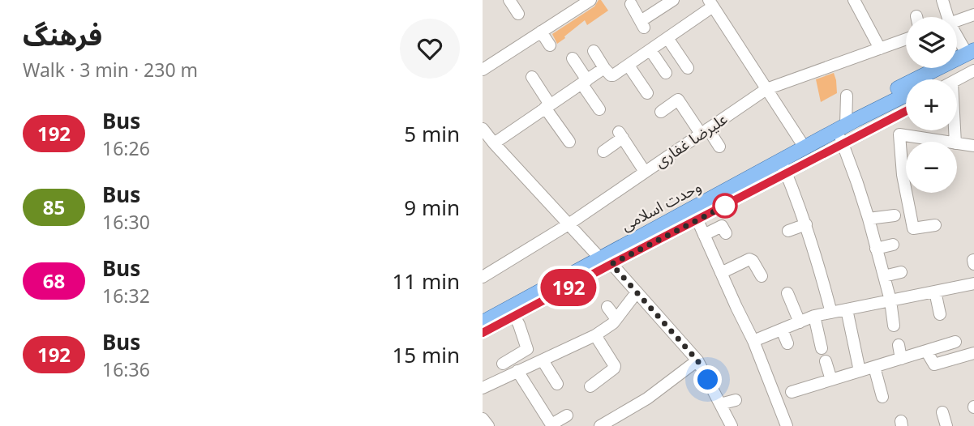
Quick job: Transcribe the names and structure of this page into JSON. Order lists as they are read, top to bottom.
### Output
{
  "streets": {
    "main road": ["وحدت اسلامی"],
    "street": ["علیرضا غفاری"]
  },
  "lines": ["bus line 192"],
  "page": {
    "heading": ["فرهنگ", "Walk · 3 min · 230 m"],
    "on_map": "192",
    "map_buttons": ["+", "−"],
    "list": [
      {
        "mark": "192",
        "name": "Bus",
        "note": "16:26",
        "value": "5 min"
      },
      {
        "mark": "85",
        "name": "Bus",
        "note": "16:30",
        "value": "9 min"
      },
      {
        "mark": "68",
        "name": "Bus",
        "note": "16:32",
        "value": "11 min"
      },
      {
        "mark": "192",
        "name": "Bus",
        "note": "16:36",
        "value": "15 min"
      }
    ]
  }
}
